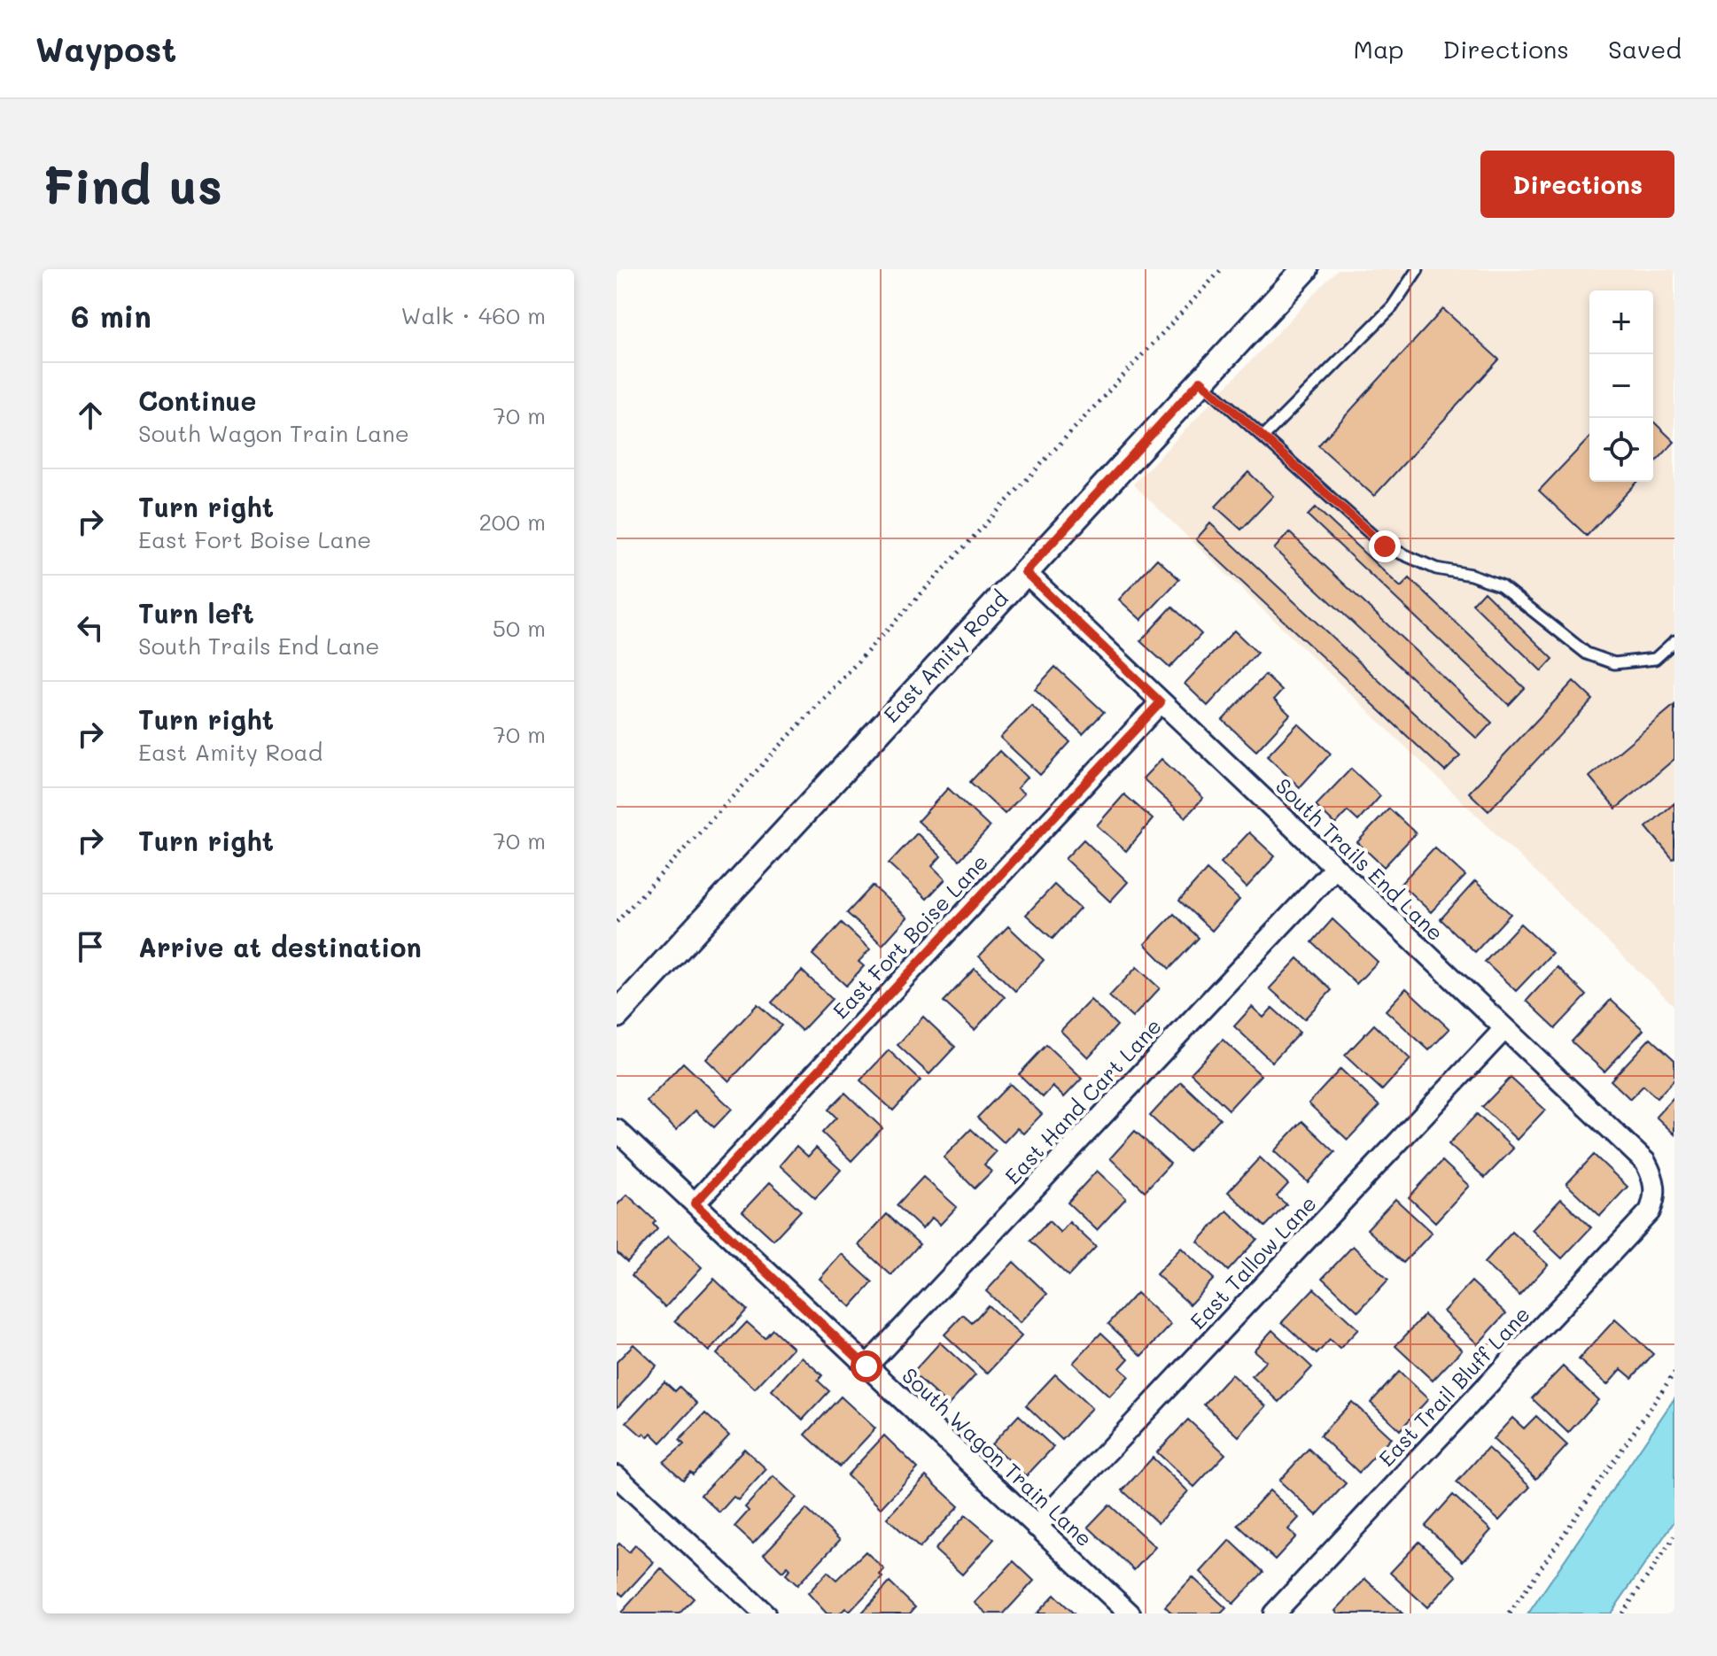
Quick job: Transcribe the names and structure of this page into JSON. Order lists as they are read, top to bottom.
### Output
{
  "streets": {
    "street": [
      "East Amity Road",
      "South Trails End Lane",
      "East Fort Boise Lane",
      "East Hand Cart Lane",
      "East Tallow Lane",
      "East Trail Bluff Lane",
      "South Wagon Train Lane"
    ]
  },
  "crossings": [
    ["East Amity Road", "South Trails End Lane"],
    ["South Trails End Lane", "East Fort Boise Lane"],
    ["South Trails End Lane", "East Hand Cart Lane"],
    ["South Trails End Lane", "East Tallow Lane"],
    ["South Trails End Lane", "East Trail Bluff Lane"],
    ["East Fort Boise Lane", "South Wagon Train Lane"],
    ["East Hand Cart Lane", "South Wagon Train Lane"],
    ["East Tallow Lane", "South Wagon Train Lane"]
  ],
  "page": {
    "header": "Waypost",
    "nav": ["Map", "Directions", "Saved"],
    "buttons": "Directions",
    "title": "Find us",
    "heading": ["6 min", "Walk · 460 m"],
    "map_buttons": ["+", "−"],
    "list": [
      ["Continue", "South Wagon Train Lane", "70 m"],
      ["Turn right", "East Fort Boise Lane", "200 m"],
      ["Turn left", "South Trails End Lane", "50 m"],
      ["Turn right", "East Amity Road", "70 m"],
      ["Turn right", "70 m"],
      "Arrive at destination"
    ]
  }
}
